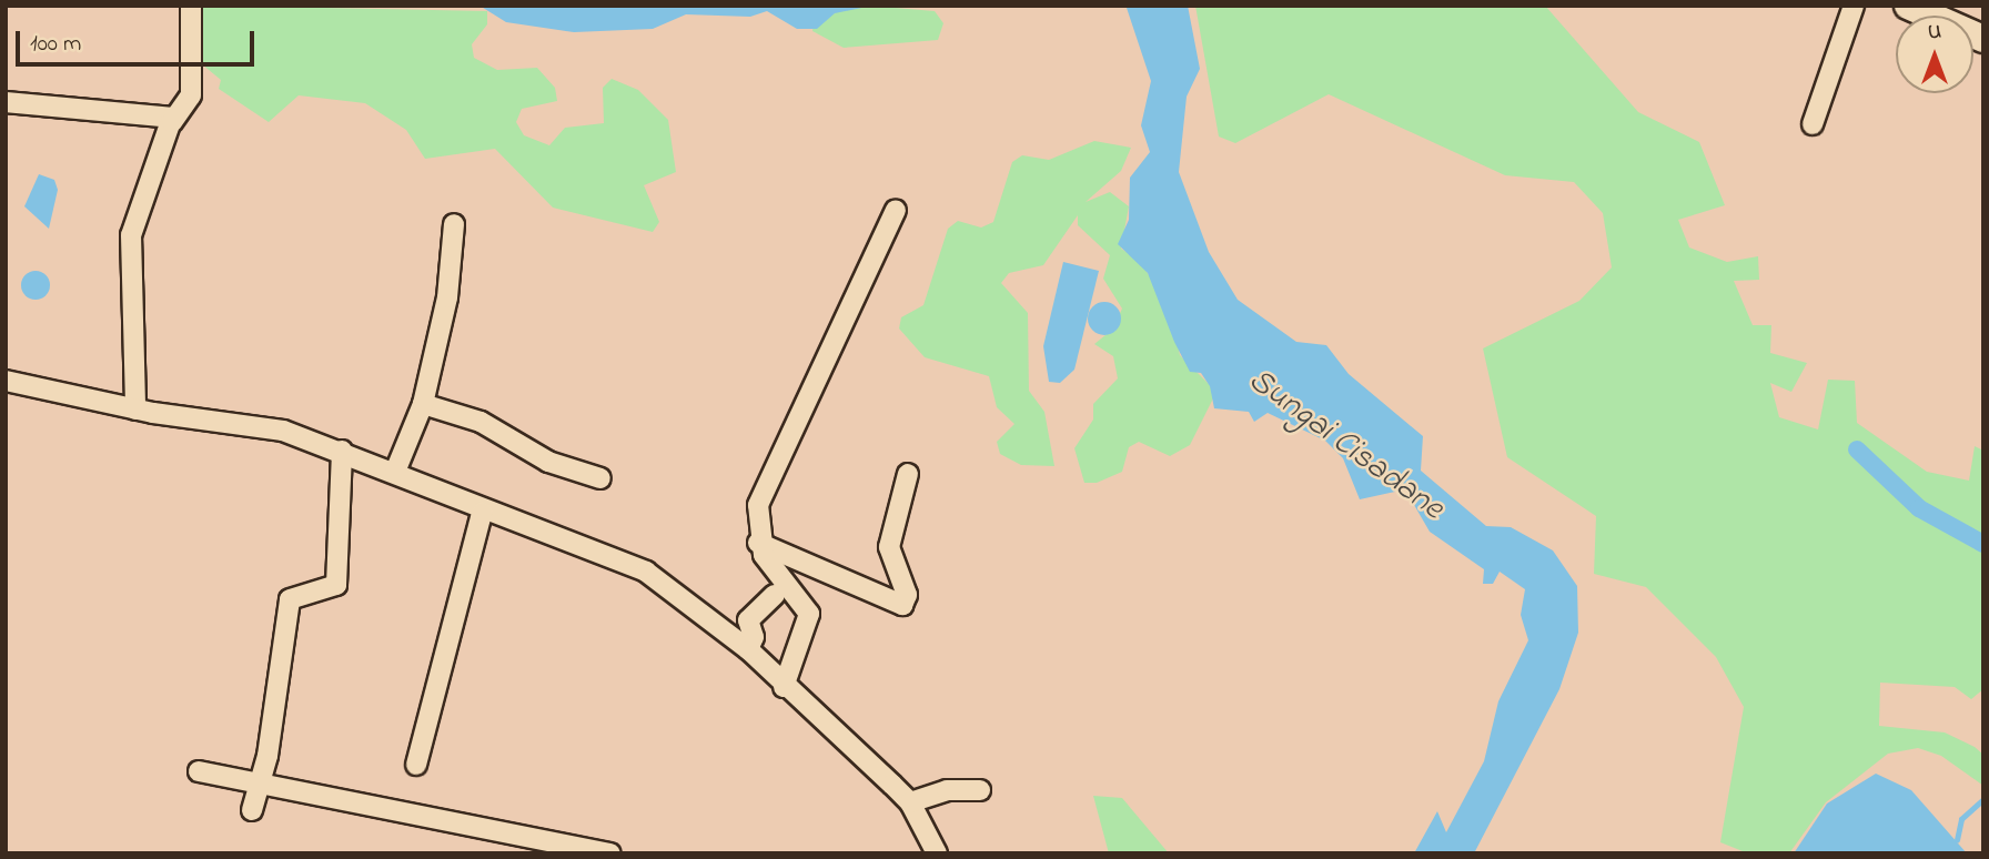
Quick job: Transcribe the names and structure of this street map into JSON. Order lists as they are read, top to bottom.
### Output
{
  "water": ["Sungai Cisadane"],
  "scale_bar": "100 m",
  "north": "top"
}
